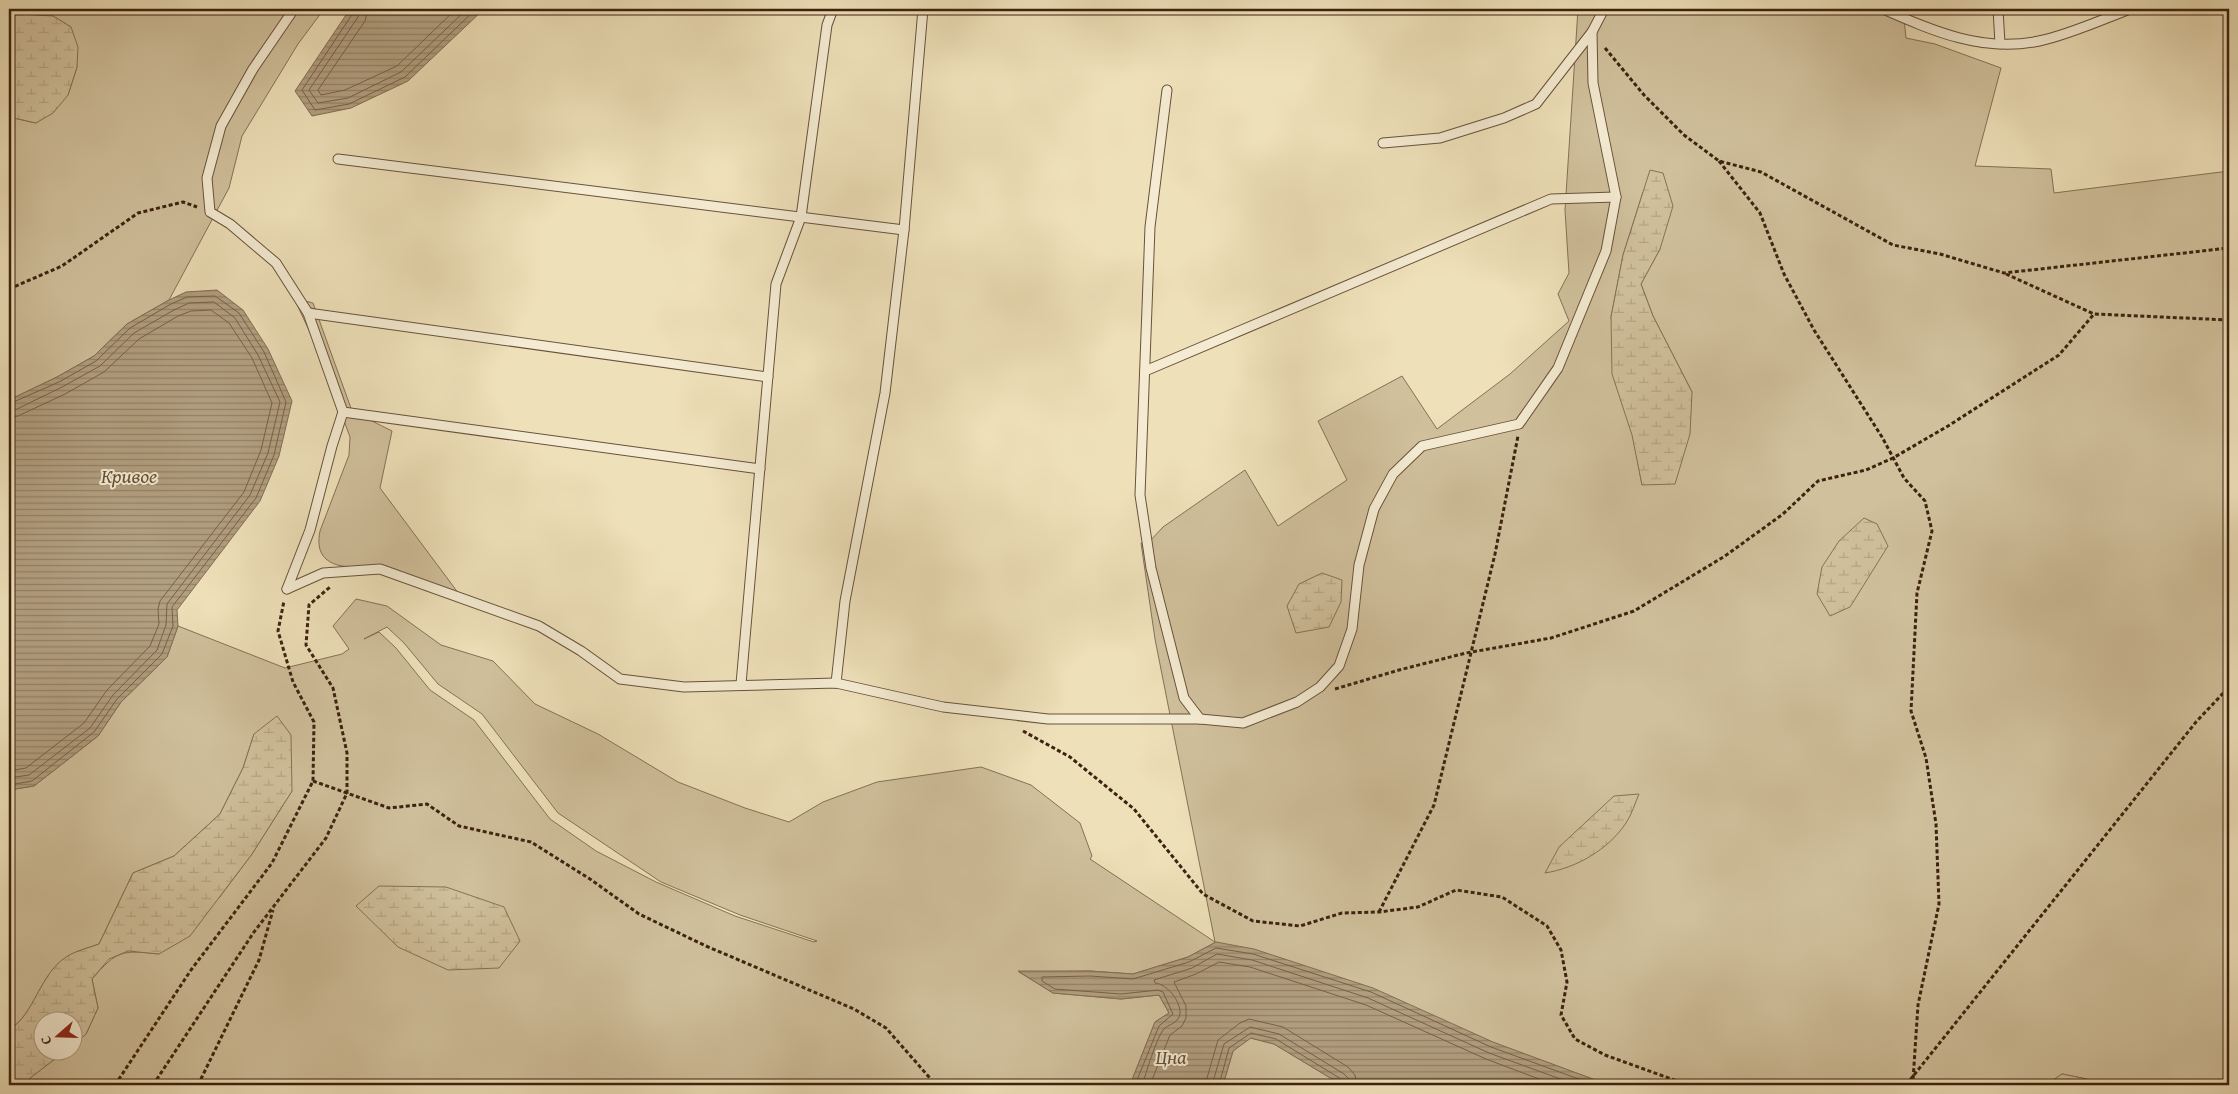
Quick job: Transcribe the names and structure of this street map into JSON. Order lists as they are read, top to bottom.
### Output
{
  "water": ["Кривое", "Цна"],
  "north": "left"
}
